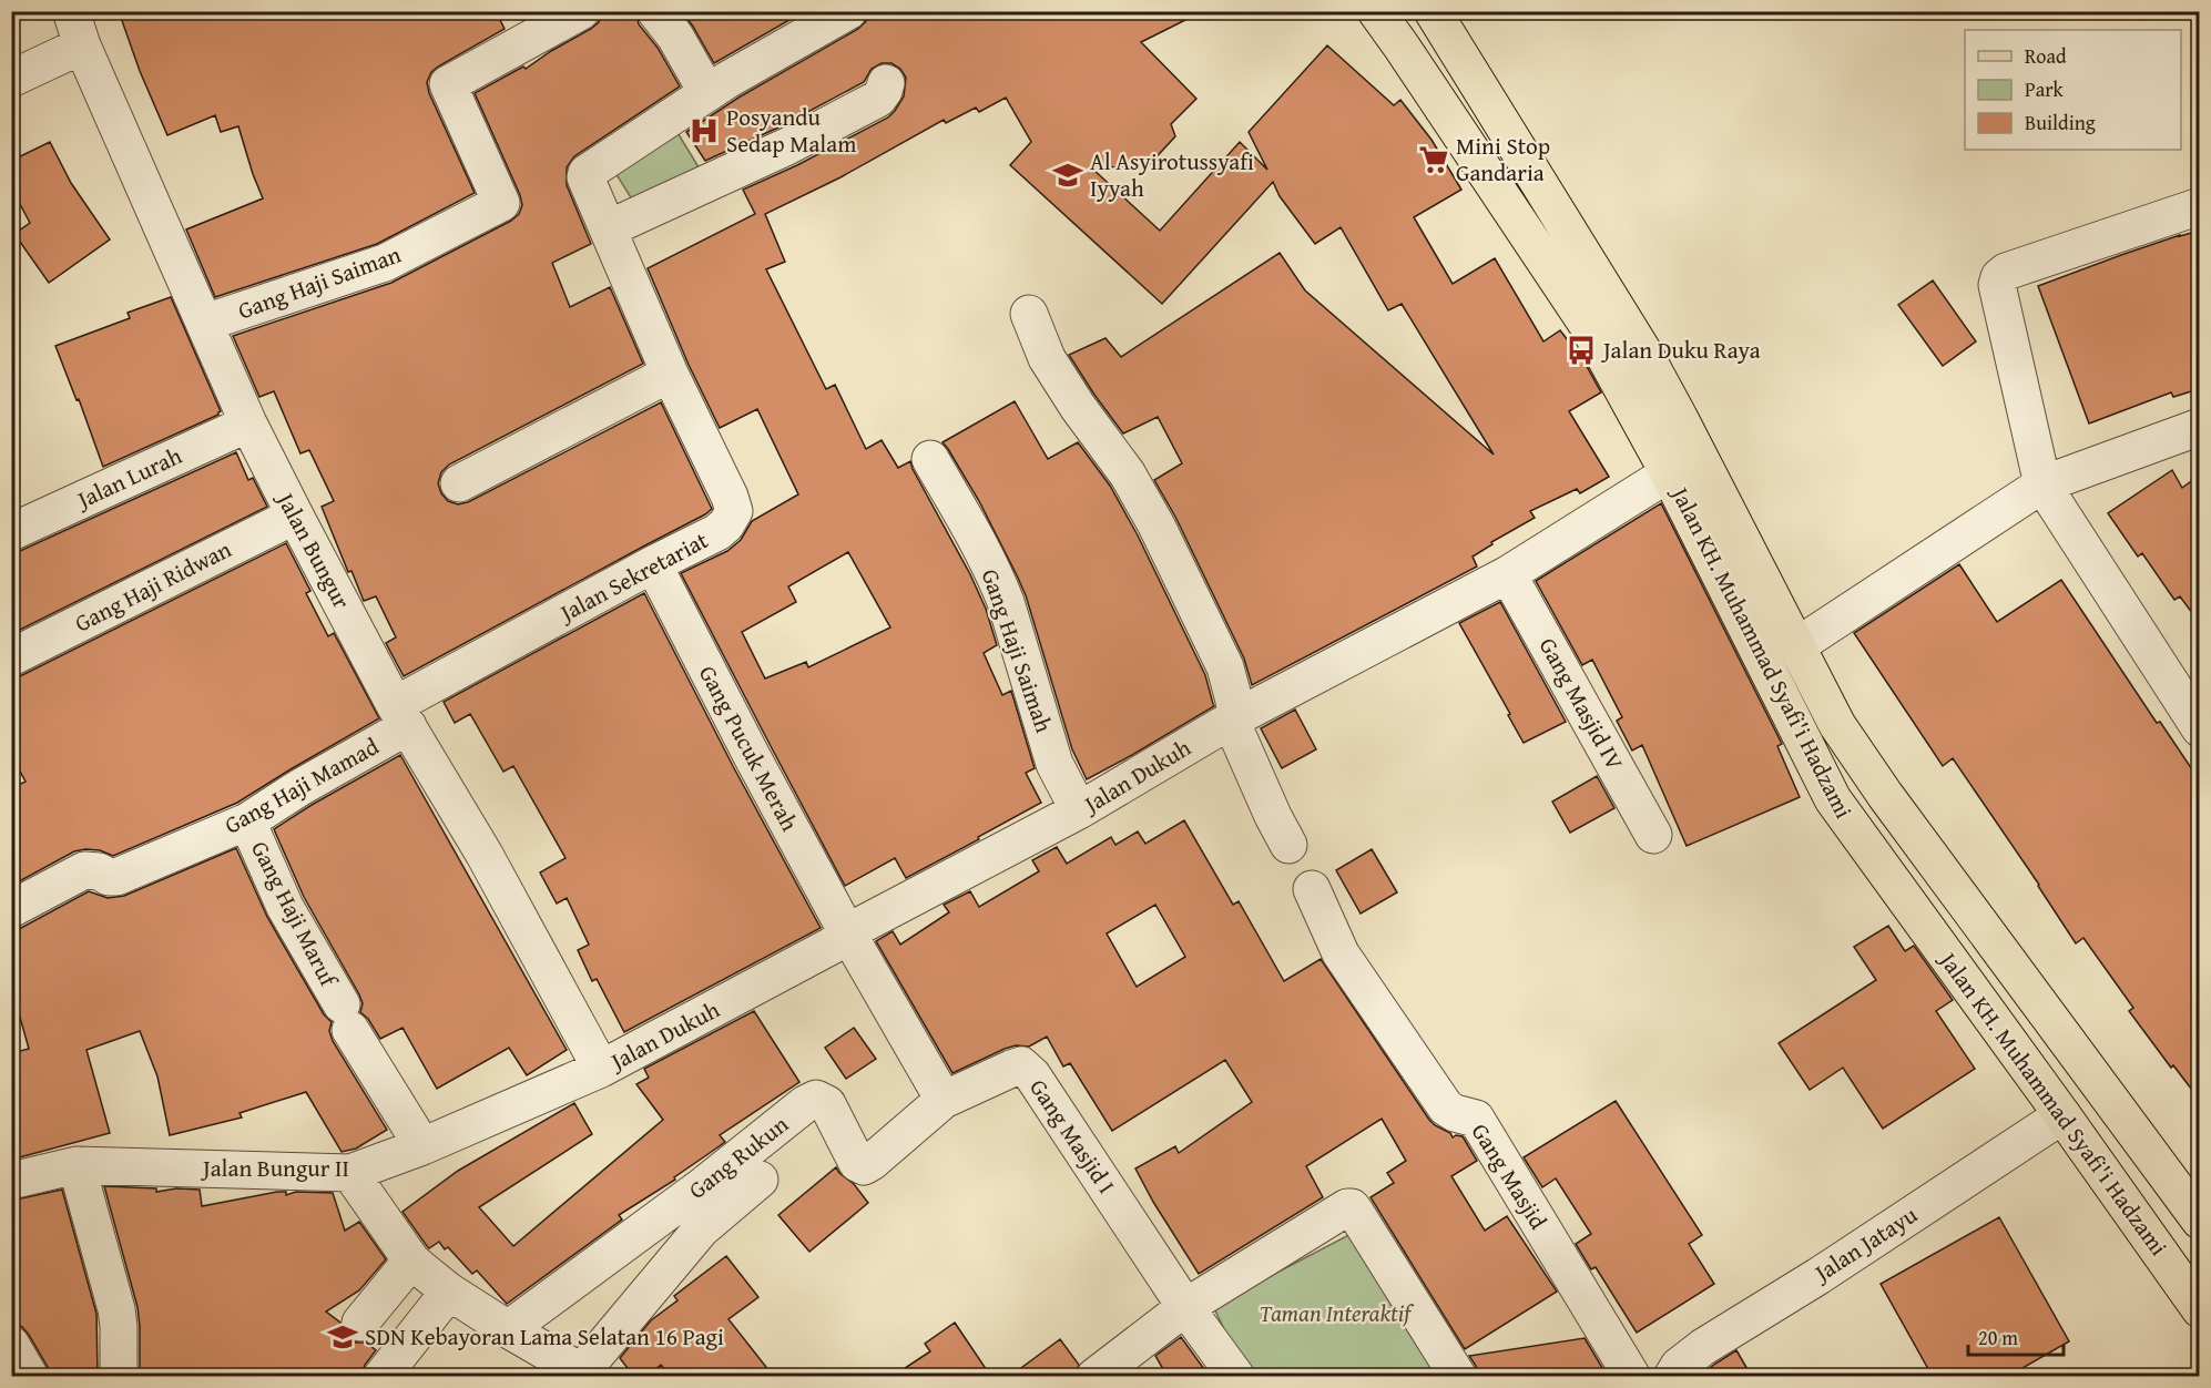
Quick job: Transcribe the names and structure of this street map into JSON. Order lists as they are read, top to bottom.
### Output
{
  "streets": {
    "main road": ["Jalan KH. Muhammad Syafi'i Hadzami"],
    "street": [
      "Gang Haji Saiman",
      "Jalan Lurah",
      "Jalan Bungur",
      "Jalan Sekretariat",
      "Gang Haji Ridwan",
      "Gang Haji Saimah",
      "Gang Masjid IV",
      "Gang Pucuk Merah",
      "Jalan Dukuh",
      "Gang Haji Mamad",
      "Gang Haji Maruf",
      "Gang Masjid I",
      "Gang Rukun",
      "Jalan Bungur II",
      "Gang Masjid",
      "Jalan Jatayu"
    ]
  },
  "crossings": [
    ["Gang Haji Saiman", "Jalan Bungur"],
    ["Jalan Lurah", "Jalan Bungur"],
    ["Jalan Bungur", "Jalan Sekretariat"],
    ["Jalan Bungur", "Gang Haji Ridwan"],
    ["Jalan Bungur", "Jalan Dukuh"],
    ["Jalan Bungur", "Gang Haji Mamad"],
    ["Jalan Bungur", "Jalan Bungur II"],
    ["Jalan Sekretariat", "Gang Pucuk Merah"],
    ["Jalan Sekretariat", "Gang Haji Mamad"],
    ["Gang Haji Saimah", "Jalan Dukuh"],
    ["Jalan KH. Muhammad Syafi'i Hadzami", "Jalan Dukuh"],
    ["Jalan KH. Muhammad Syafi'i Hadzami", "Jalan Jatayu"],
    ["Gang Masjid IV", "Jalan Dukuh"],
    ["Gang Pucuk Merah", "Jalan Dukuh"],
    ["Jalan Dukuh", "Jalan Bungur II"],
    ["Gang Haji Mamad", "Gang Haji Maruf"],
    ["Gang Haji Maruf", "Jalan Bungur II"],
    ["Gang Masjid I", "Gang Rukun"]
  ],
  "parks": ["Taman Interaktif"],
  "places": {
    "hospital": ["Posyandu Sedap Malam"],
    "supermarket": ["Mini Stop Gandaria"],
    "school or university": ["Al Asyirotussyafi Iyyah", "SDN Kebayoran Lama Selatan 16 Pagi"],
    "bus stop": ["Jalan Duku Raya"]
  },
  "legend": ["Road", "Park", "Building"],
  "scale_bar": "20 m"
}
